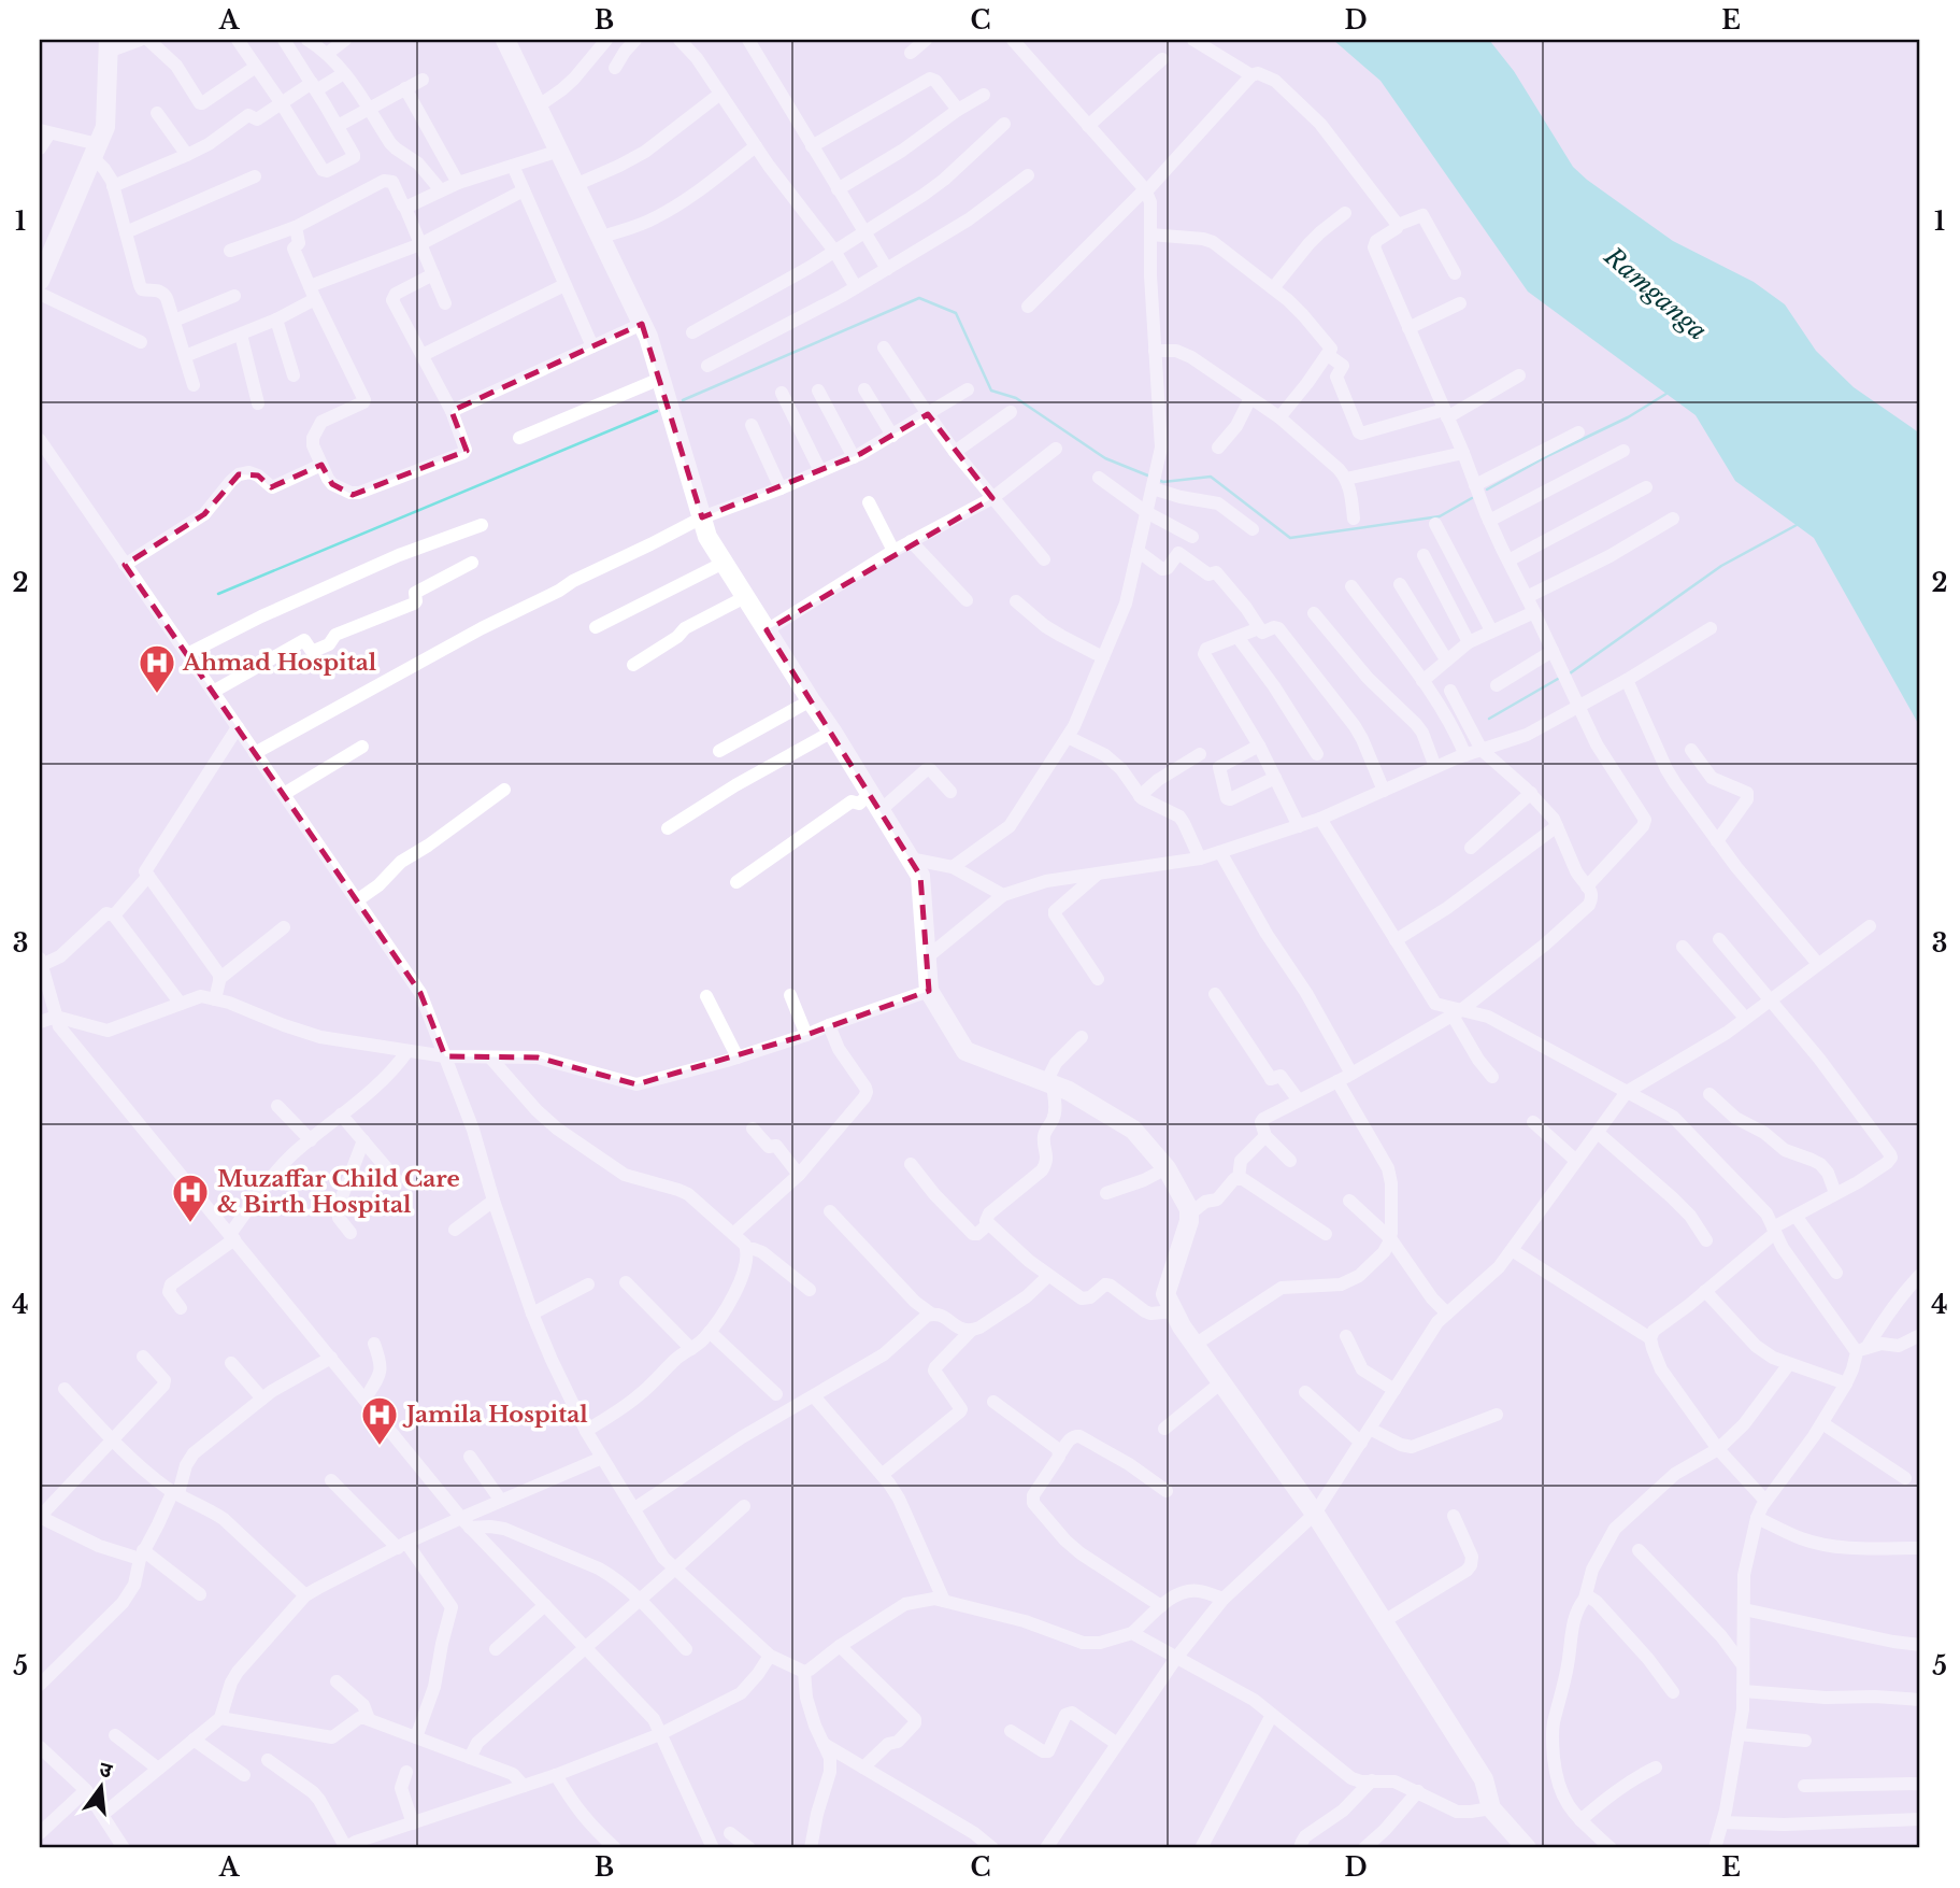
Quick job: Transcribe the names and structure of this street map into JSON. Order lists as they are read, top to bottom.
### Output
{
  "water": ["Ramganga"],
  "places": {
    "hospital": ["Ahmad Hospital", "Muzaffar Child Care & Birth Hospital", "Jamila Hospital"]
  },
  "north": "top",
  "grid": {
    "columns": [
      "A",
      "B",
      "C",
      "D",
      "E"
    ],
    "rows": [
      "1",
      "2",
      "3",
      "4",
      "5"
    ]
  }
}
